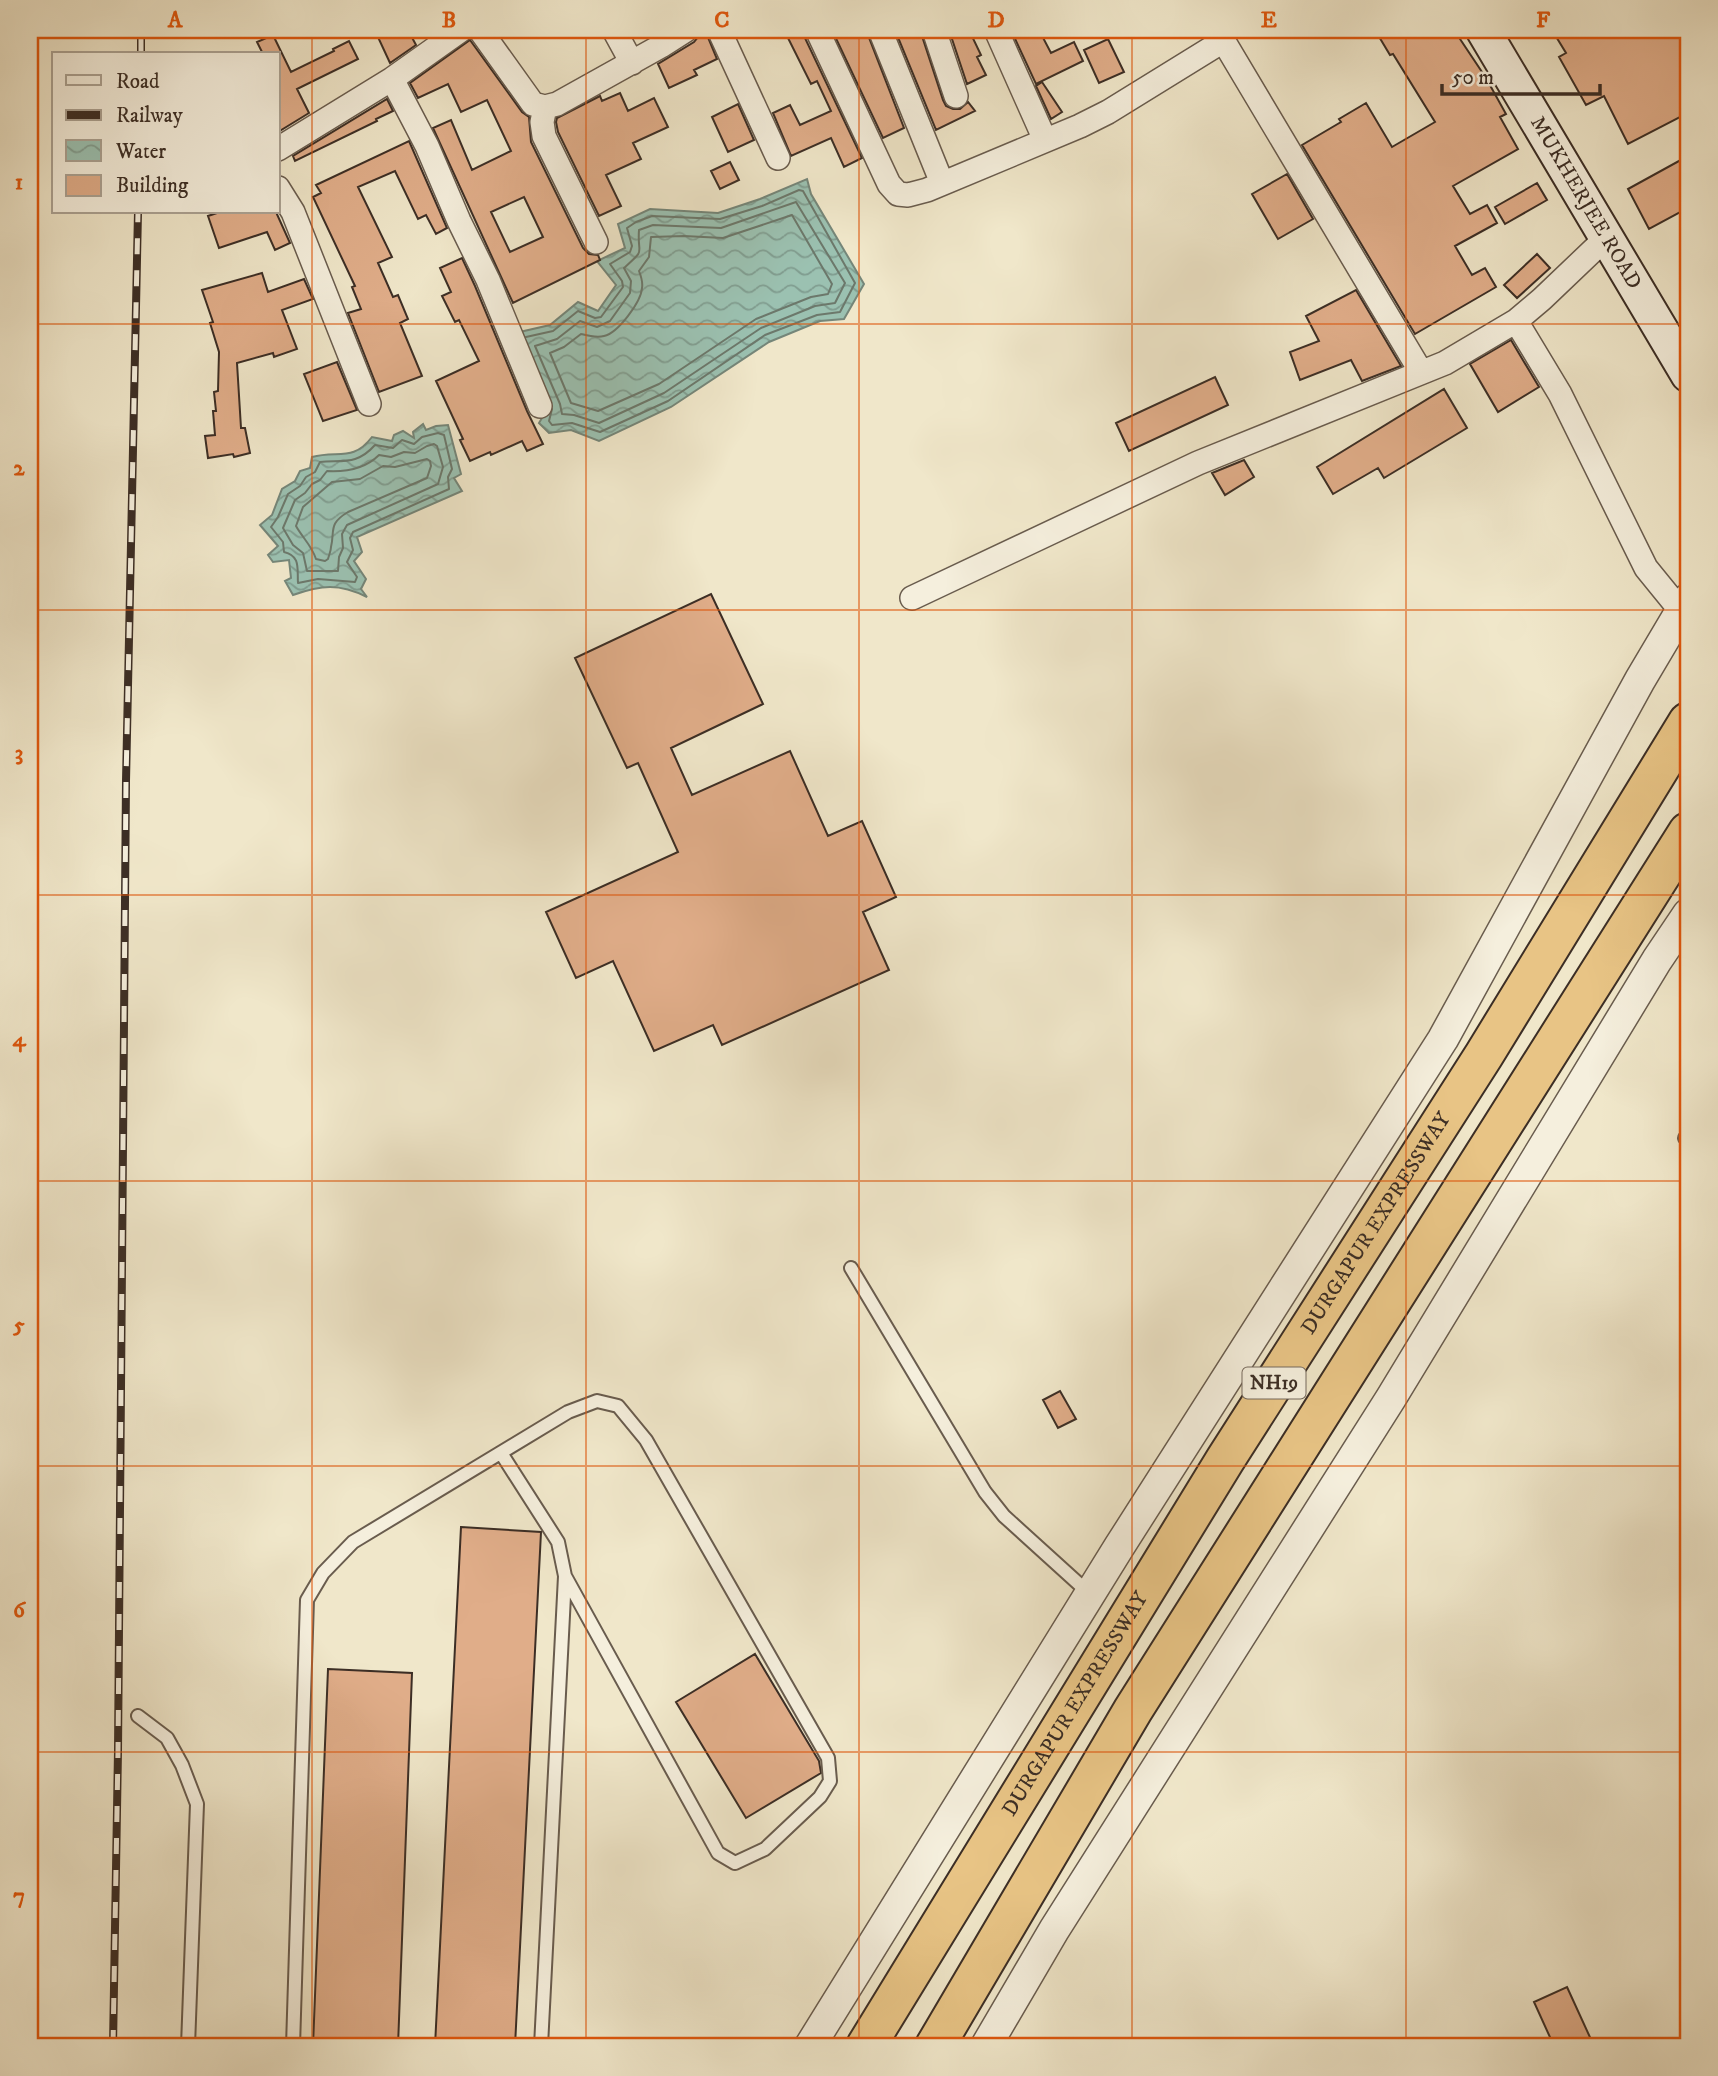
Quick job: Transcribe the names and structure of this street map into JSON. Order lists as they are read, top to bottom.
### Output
{
  "streets": {
    "highway": ["DURGAPUR EXPRESSWAY", "NH19"],
    "main road": ["MUKHERJEE ROAD"]
  },
  "legend": [
    "Road",
    "Railway",
    "Water",
    "Building"
  ],
  "scale_bar": "50 m",
  "grid": {
    "columns": [
      "A",
      "B",
      "C",
      "D",
      "E",
      "F"
    ],
    "rows": [
      "1",
      "2",
      "3",
      "4",
      "5",
      "6",
      "7"
    ]
  }
}
